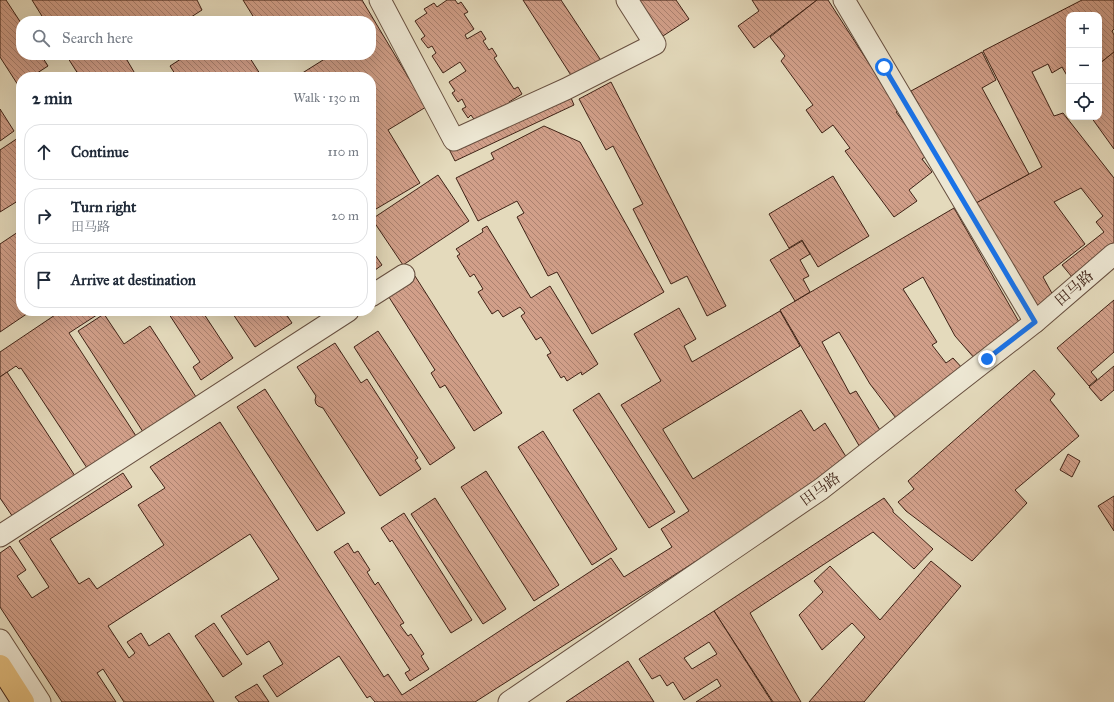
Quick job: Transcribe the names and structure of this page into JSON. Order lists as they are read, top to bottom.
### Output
{
  "streets": {
    "street": ["田马路"]
  },
  "page": {
    "map_buttons": ["+", "−"],
    "search": "Search here",
    "heading": ["2 min", "Walk · 130 m"],
    "list": [
      ["Continue", "110 m"],
      ["Turn right", "田马路", "20 m"],
      "Arrive at destination"
    ]
  }
}
